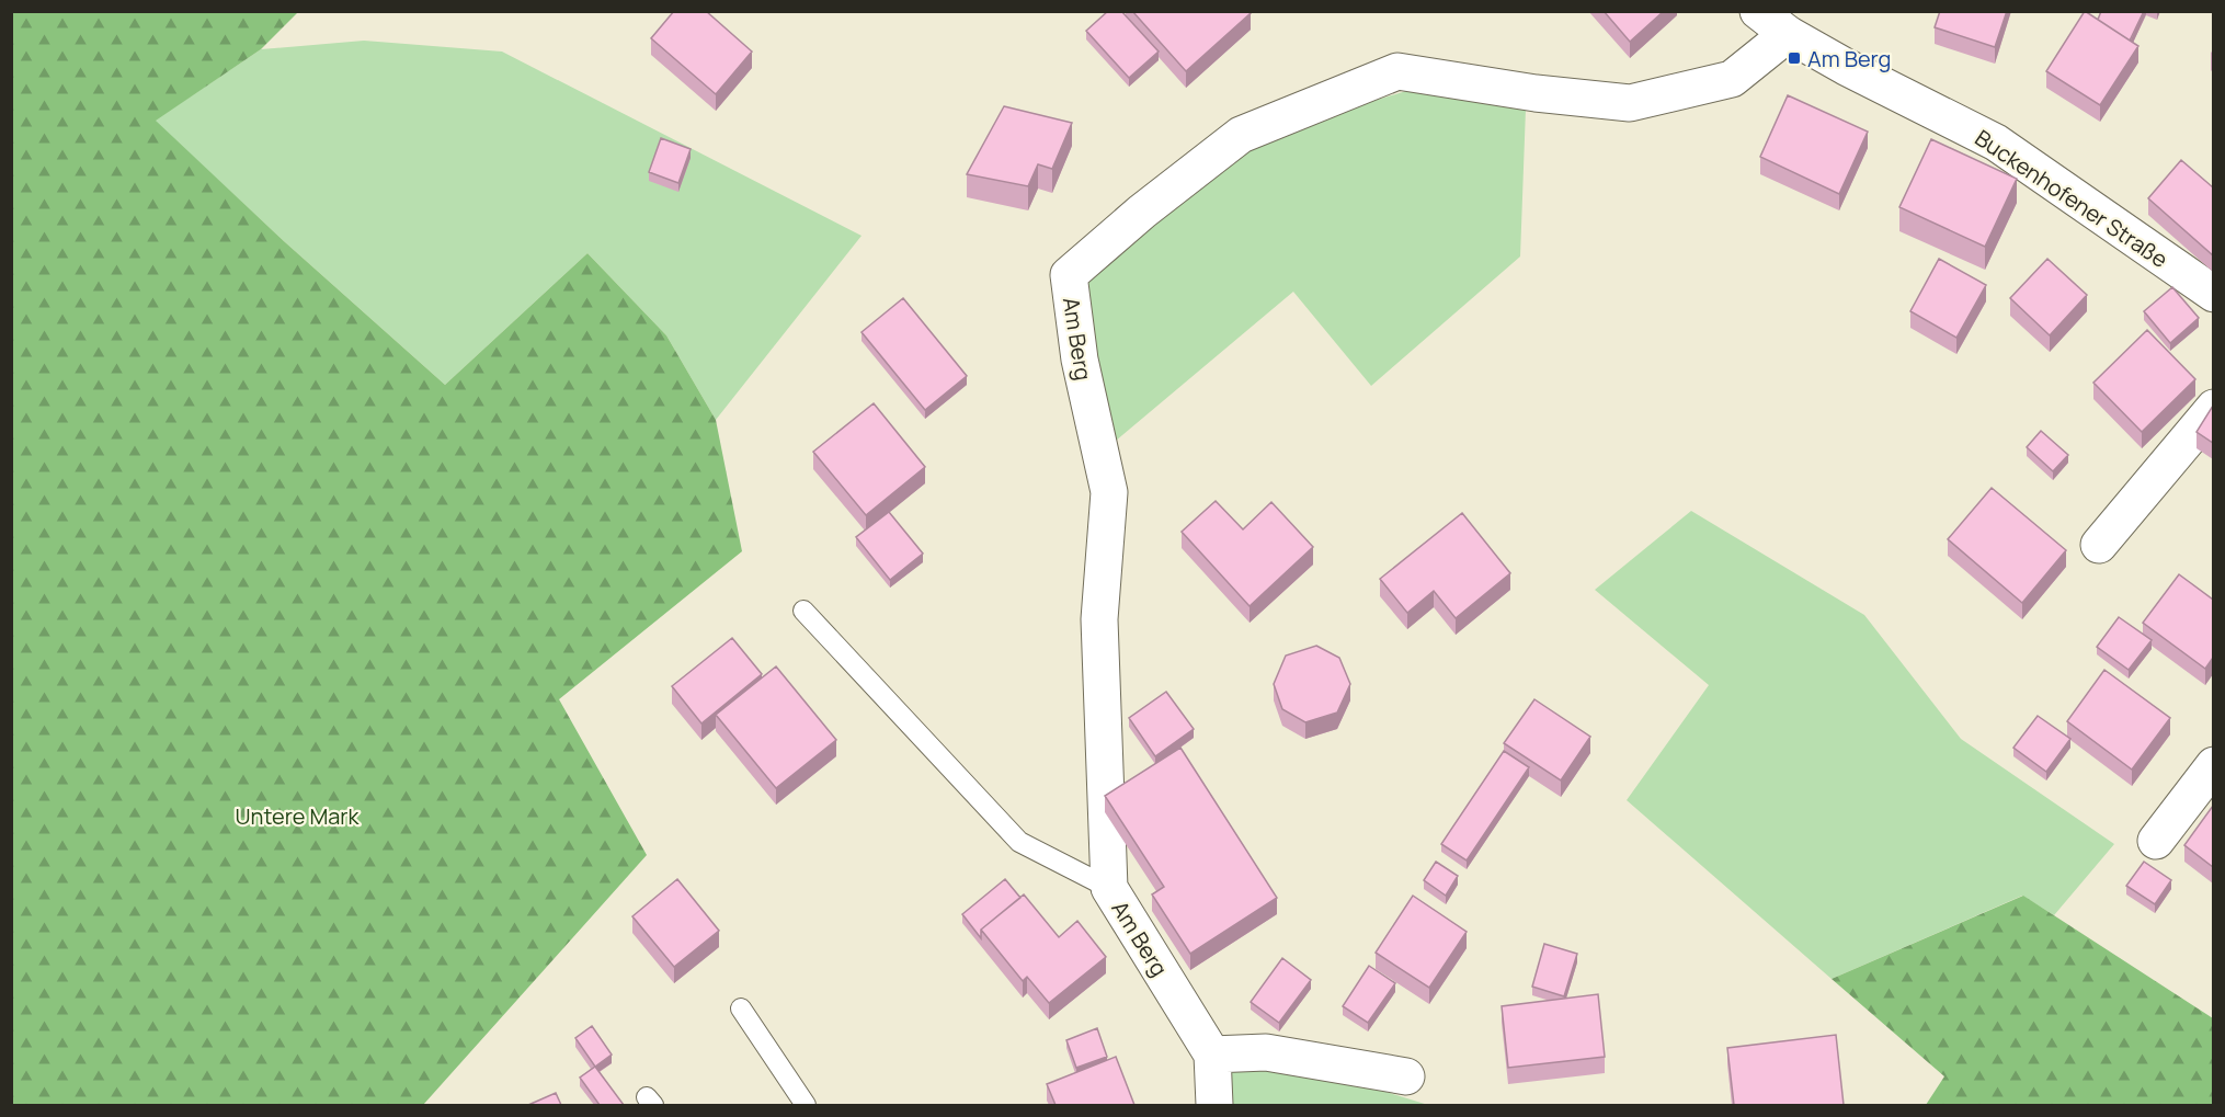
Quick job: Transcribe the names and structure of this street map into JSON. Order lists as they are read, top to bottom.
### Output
{
  "streets": {
    "street": ["Buckenhofener Straße", "Am Berg"]
  },
  "crossings": [
    ["Buckenhofener Straße", "Am Berg"]
  ],
  "parks": ["Untere Mark"],
  "places": {
    "transit": ["Am Berg"]
  }
}
